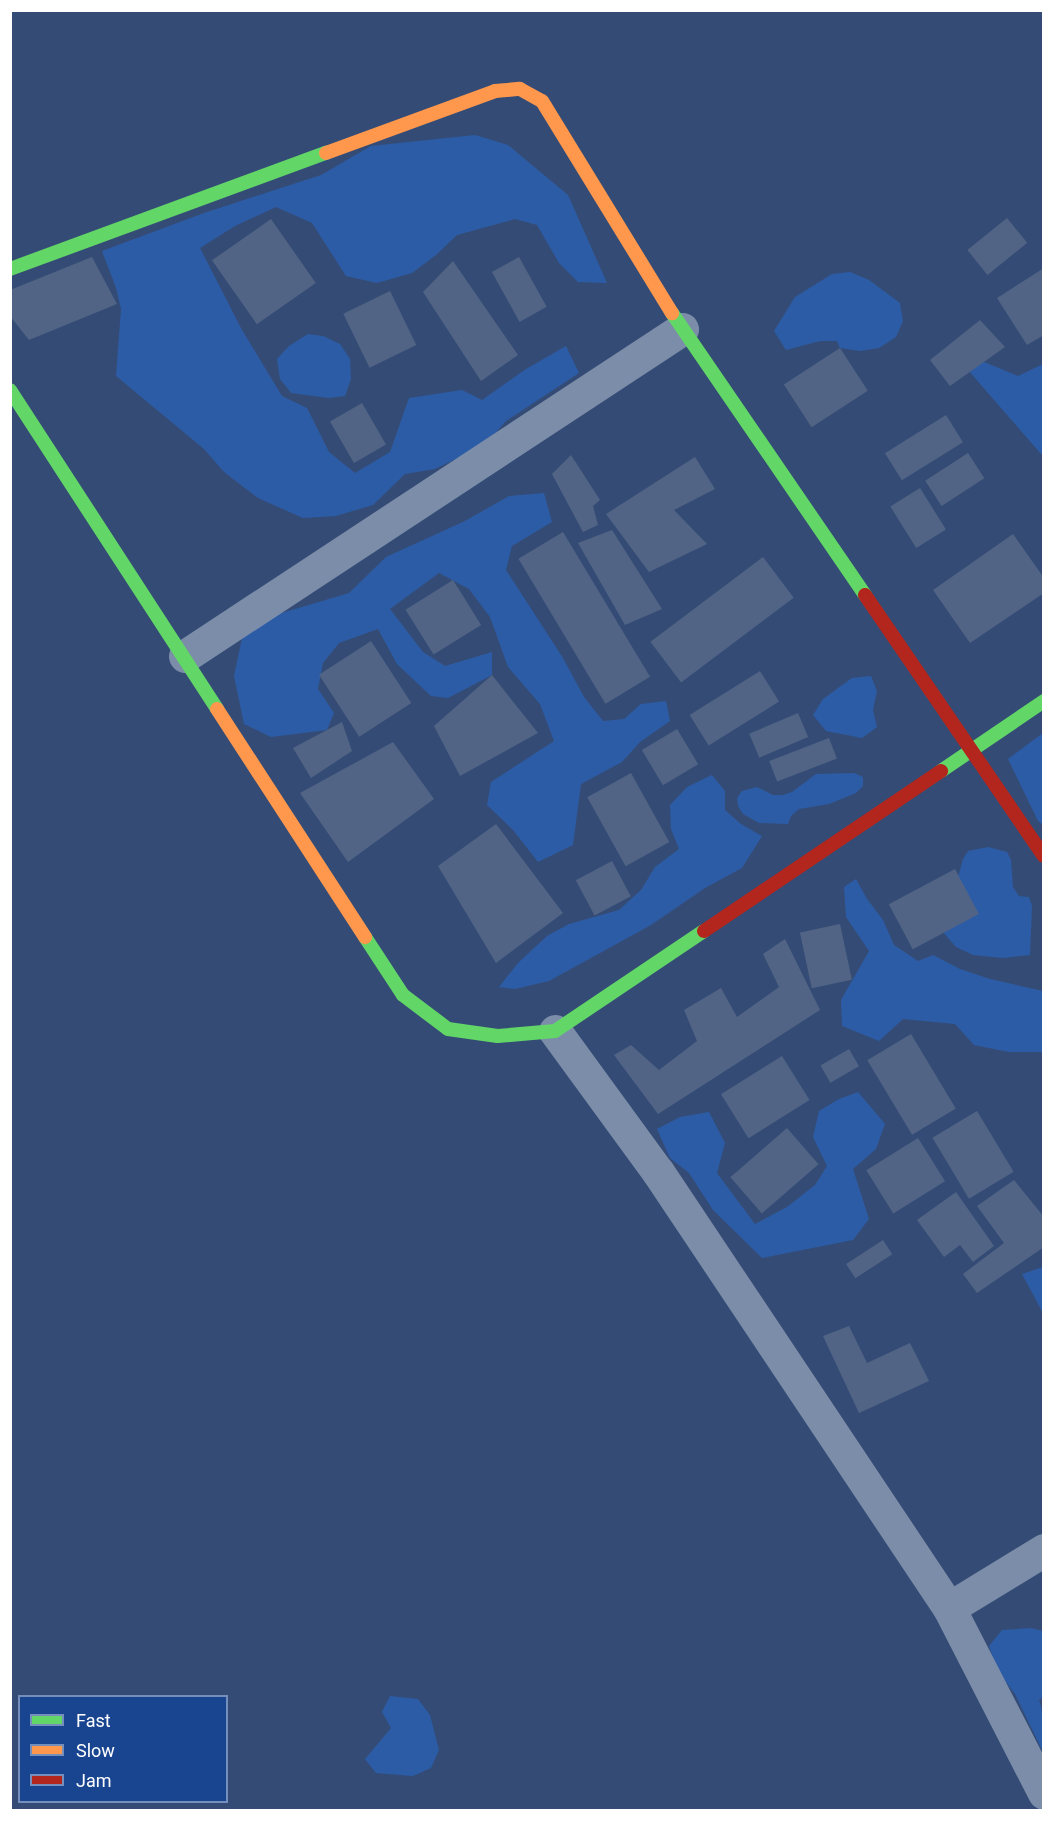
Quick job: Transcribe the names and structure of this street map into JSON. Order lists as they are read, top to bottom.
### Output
{
  "legend": ["Fast", "Slow", "Jam"]
}
